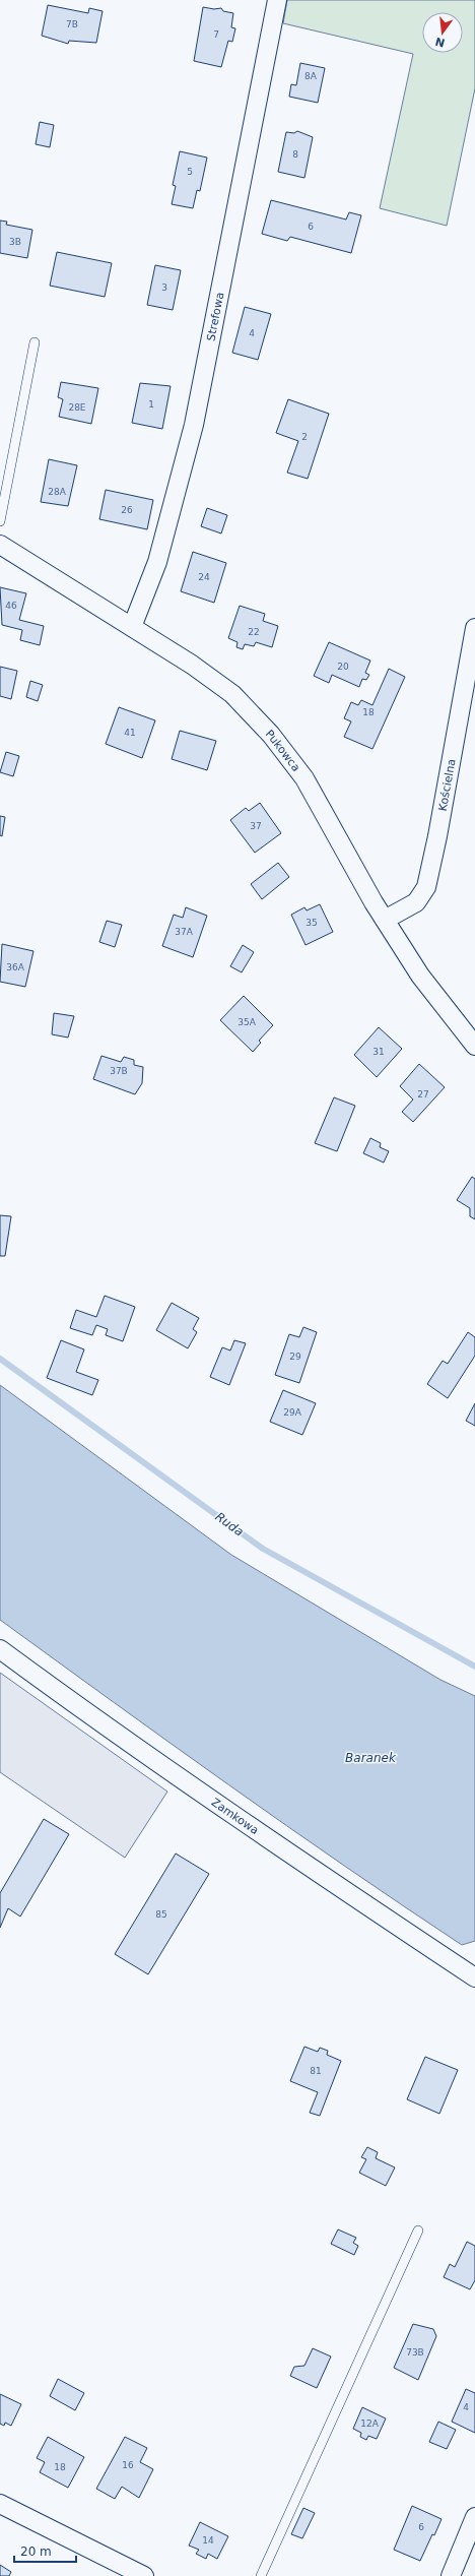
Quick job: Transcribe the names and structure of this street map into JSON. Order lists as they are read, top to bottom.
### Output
{
  "streets": {
    "street": [
      "Strefowa",
      "Pukowca",
      "Kościelna",
      "Zamkowa"
    ]
  },
  "crossings": [
    ["Strefowa", "Pukowca"],
    ["Pukowca", "Kościelna"]
  ],
  "water": ["Ruda", "Baranek"],
  "house_numbers": [
    "7B",
    "7",
    "8A",
    "8",
    "5",
    "6",
    "3B",
    "3",
    "4",
    "1",
    "28E",
    "2",
    "28A",
    "26",
    "24",
    "46",
    "22",
    "20",
    "18",
    "41",
    "37",
    "35",
    "37A",
    "36A",
    "35A",
    "31",
    "37B",
    "27",
    "29",
    "29A",
    "85",
    "81",
    "73B",
    "4",
    "12A",
    "16",
    "18",
    "6",
    "14"
  ],
  "scale_bar": "20 m",
  "north": "bottom"
}
